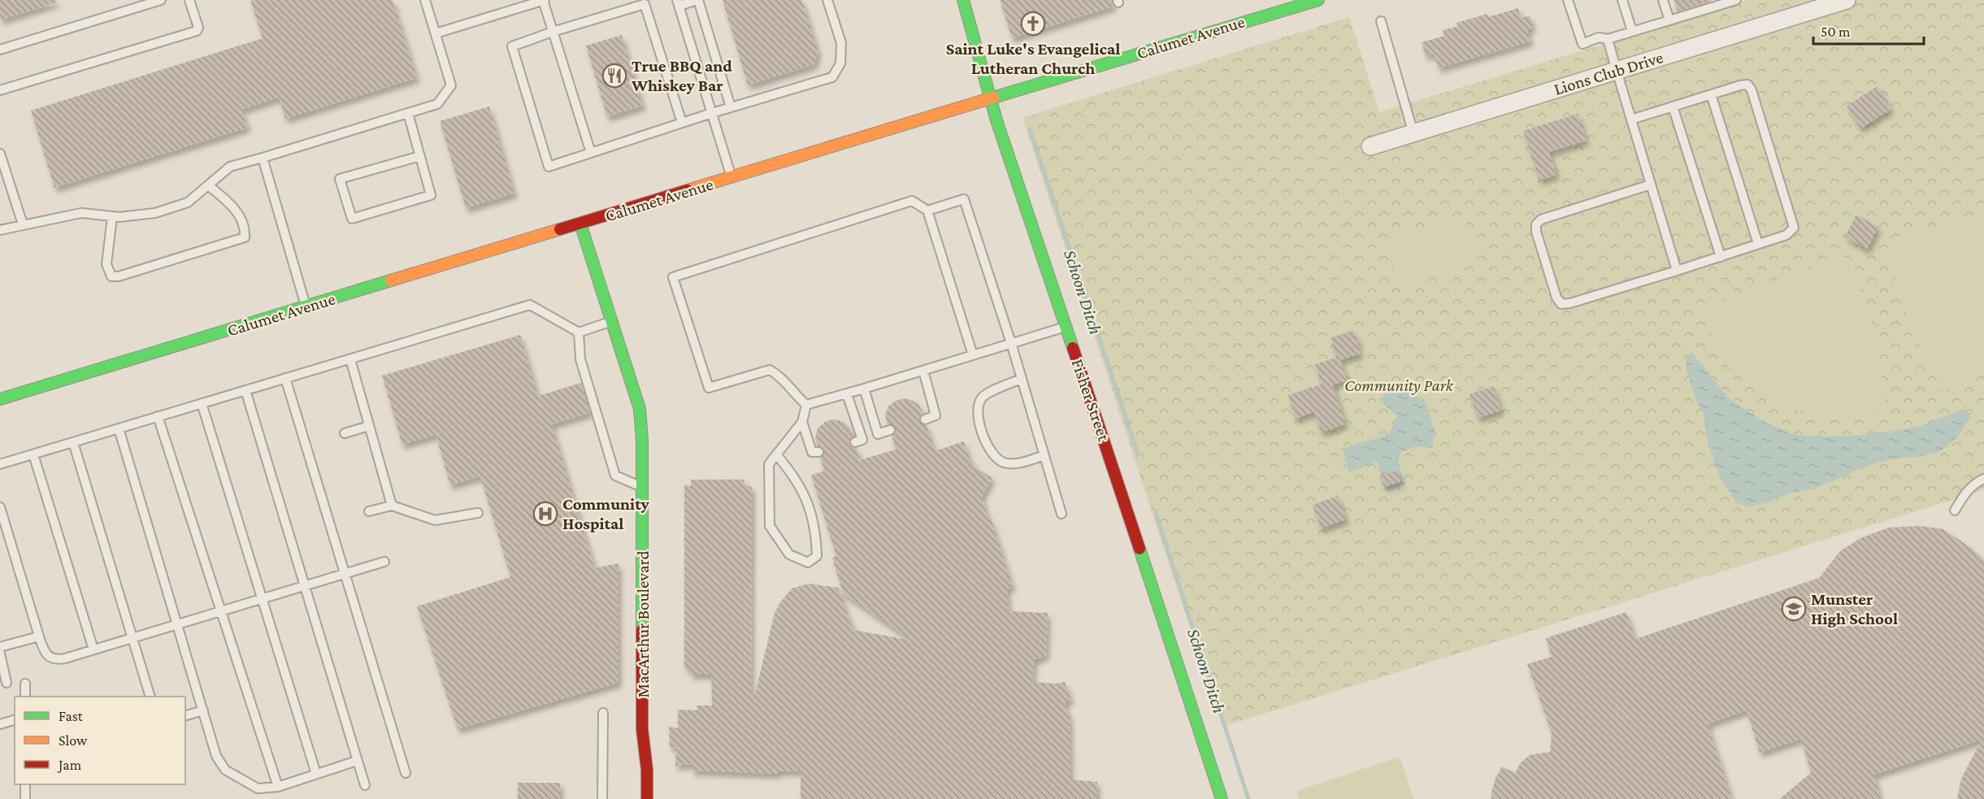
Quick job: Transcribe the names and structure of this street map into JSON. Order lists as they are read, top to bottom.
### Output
{
  "streets": {
    "street": [
      "Calumet Avenue",
      "Lions Club Drive",
      "Fisher Street",
      "MacArthur Boulevard"
    ]
  },
  "crossings": [
    ["Calumet Avenue", "Fisher Street"],
    ["Calumet Avenue", "MacArthur Boulevard"]
  ],
  "water": ["Schoon Ditch"],
  "parks": ["Community Park"],
  "places": {
    "church": ["Saint Luke's Evangelical Lutheran Church"],
    "restaurant": ["True BBQ and Whiskey Bar"],
    "hospital": ["Community Hospital"],
    "school or university": ["Munster High School"]
  },
  "legend": ["Fast", "Slow", "Jam"],
  "scale_bar": "50 m"
}
